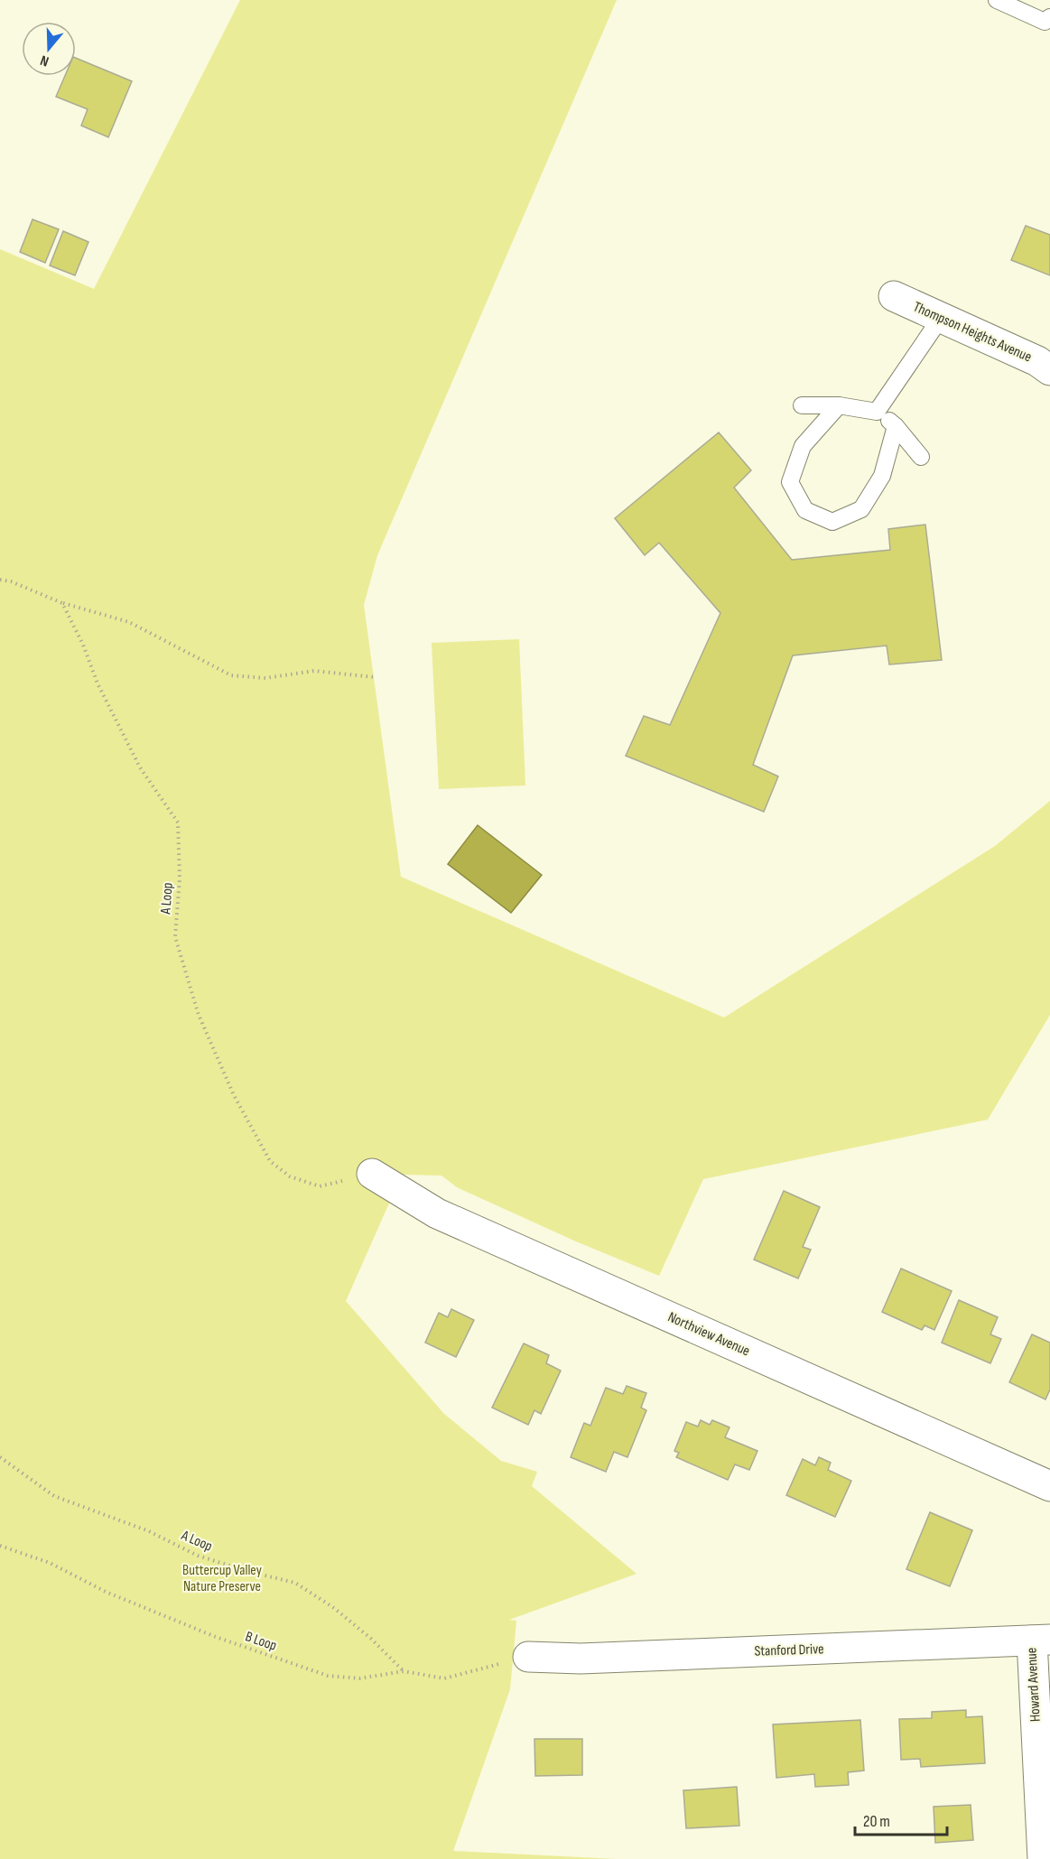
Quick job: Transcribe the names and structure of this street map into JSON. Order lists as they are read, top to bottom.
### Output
{
  "streets": {
    "street": [
      "Thompson Heights Avenue",
      "Northview Avenue",
      "Stanford Drive",
      "Howard Avenue"
    ],
    "path": ["A Loop", "B Loop"]
  },
  "crossings": [
    ["A Loop", "Northview Avenue"],
    ["A Loop", "B Loop"],
    ["B Loop", "Stanford Drive"],
    ["Stanford Drive", "Howard Avenue"]
  ],
  "parks": ["Buttercup Valley Nature Preserve"],
  "scale_bar": "20 m",
  "north": "bottom"
}
